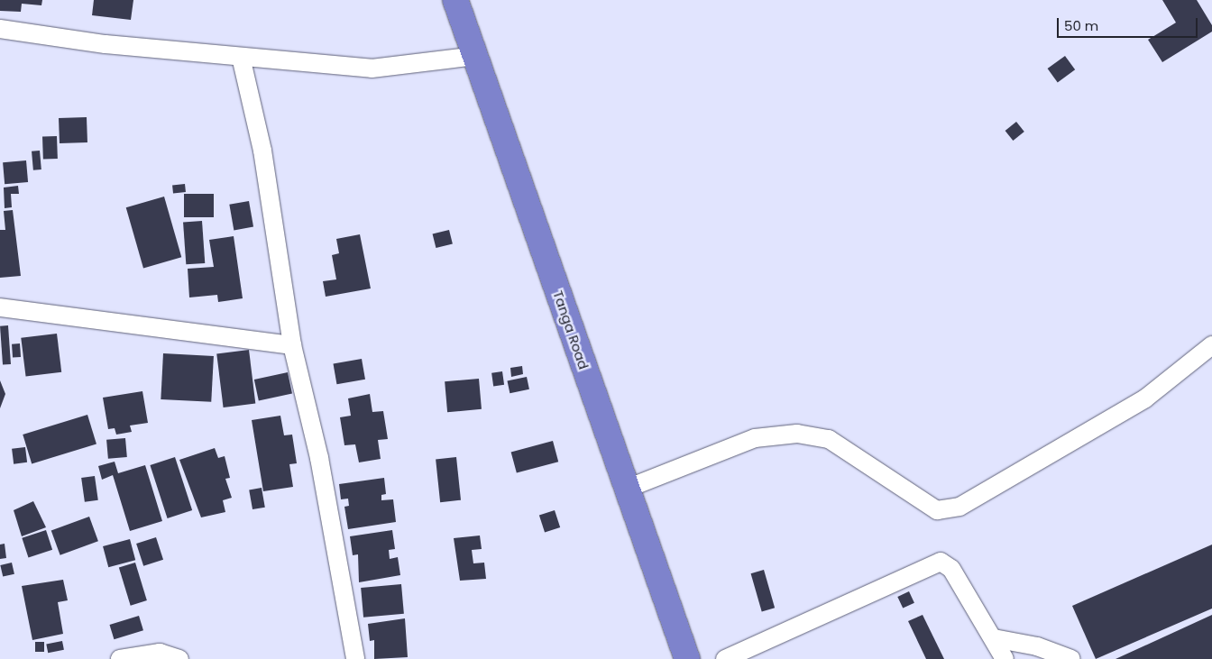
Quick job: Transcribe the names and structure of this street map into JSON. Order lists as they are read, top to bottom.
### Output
{
  "streets": {
    "highway": ["Tanga Road"]
  },
  "scale_bar": "50 m"
}
